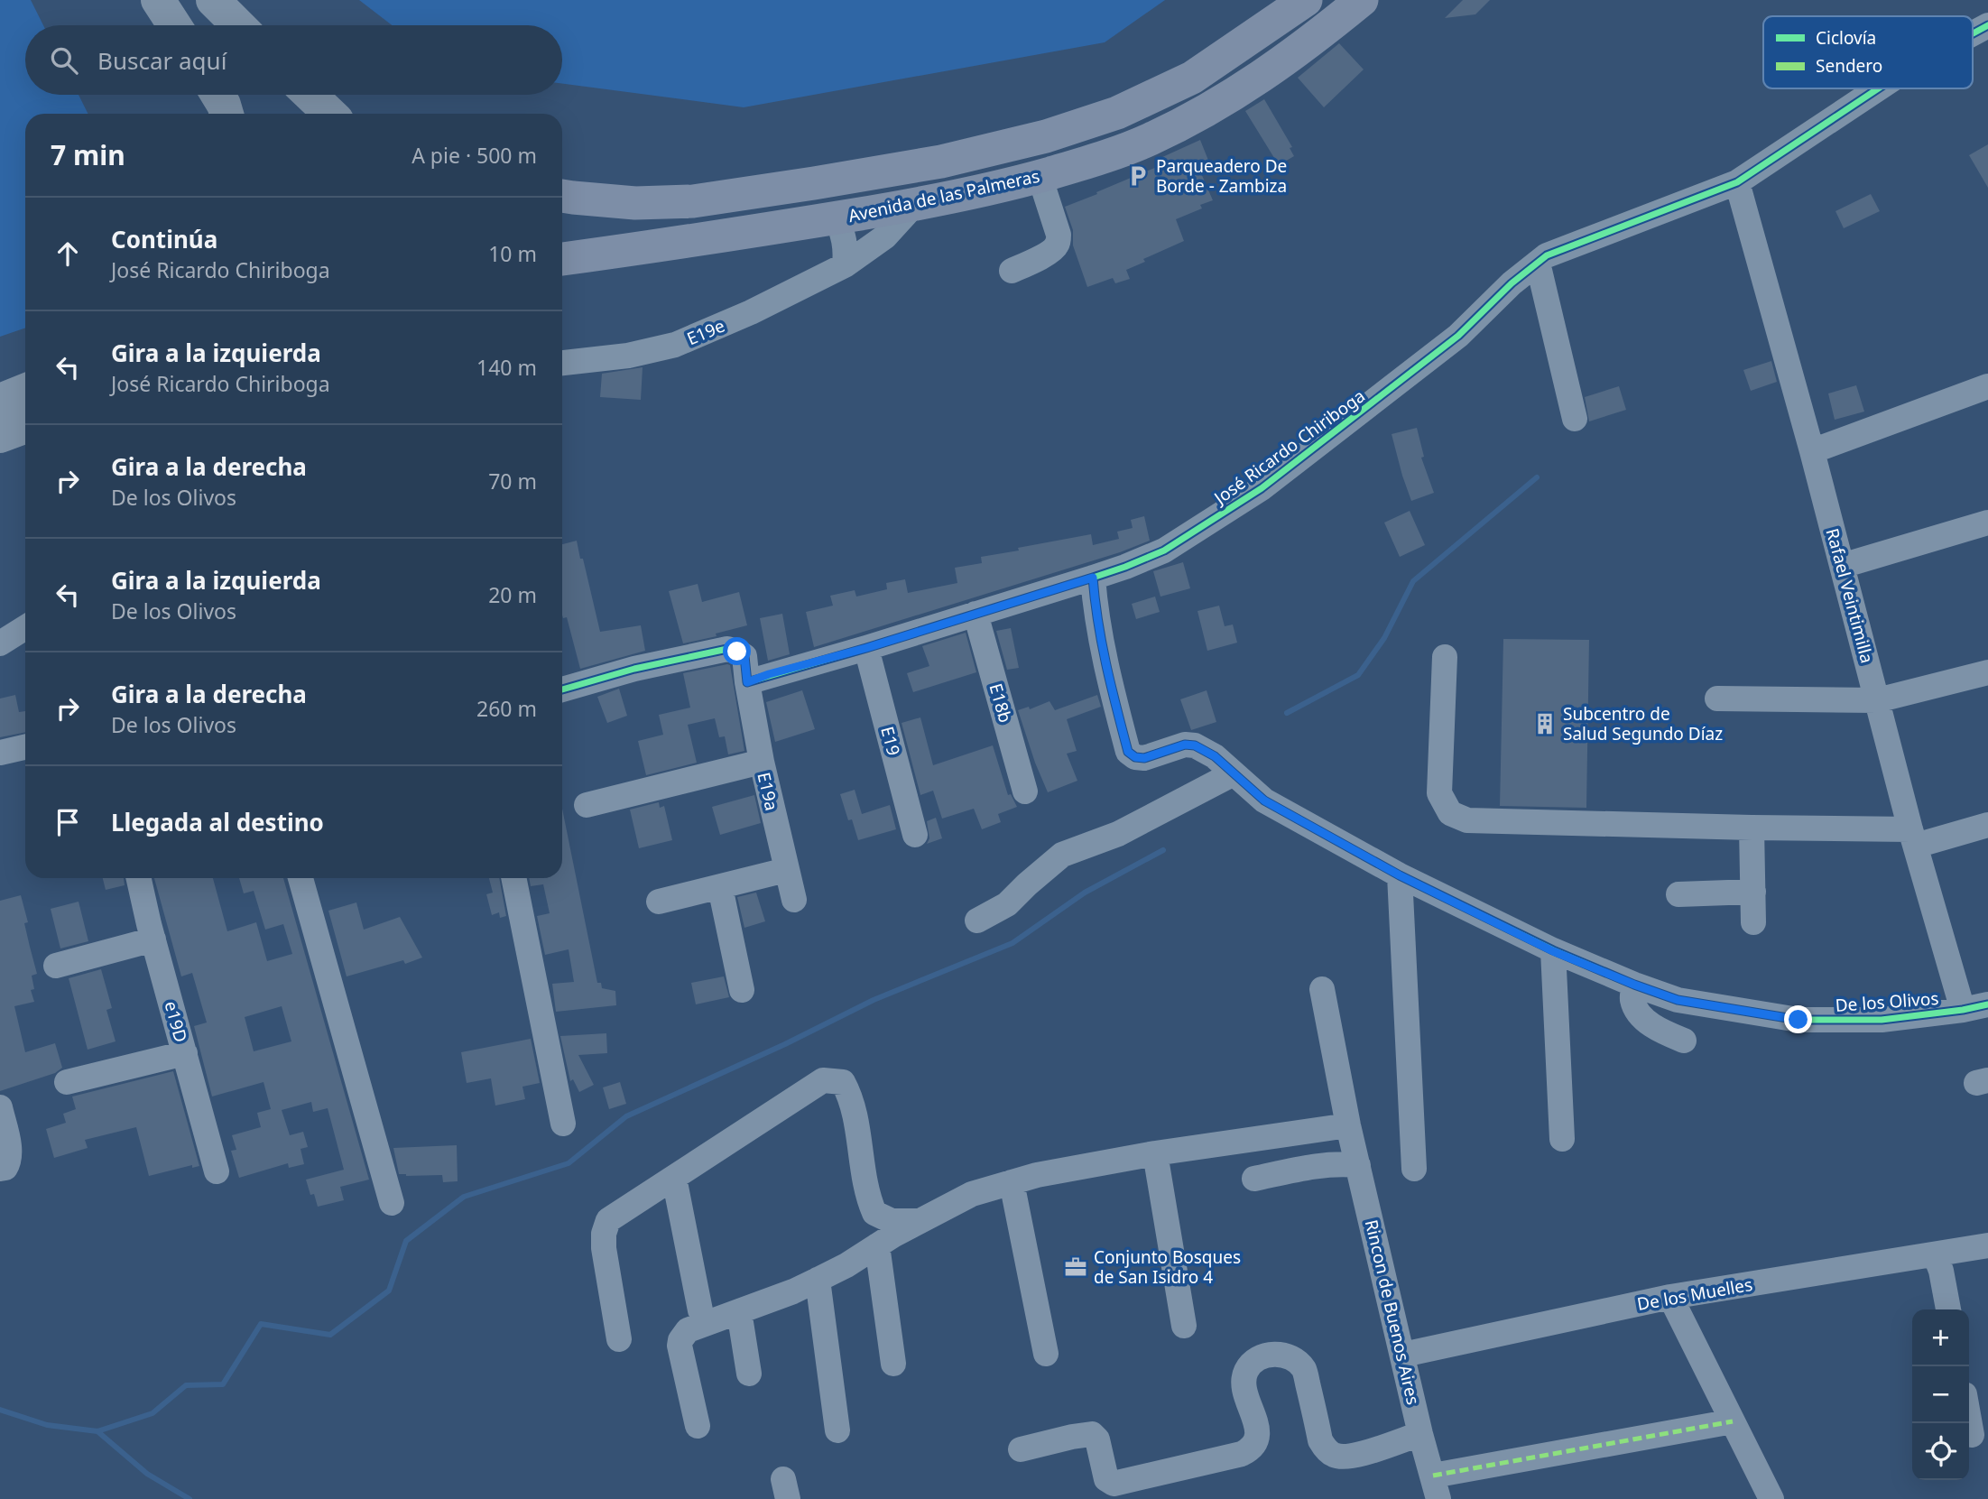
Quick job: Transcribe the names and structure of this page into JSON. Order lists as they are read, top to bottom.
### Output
{
  "streets": {
    "main road": ["Avenida de las Palmeras"],
    "street": [
      "E19e",
      "José Ricardo Chiriboga",
      "Rafael Veintimilla",
      "E18b",
      "E19",
      "E19a",
      "De los Olivos",
      "e19D",
      "De los Muelles",
      "Rincon de Buenos Aires"
    ]
  },
  "crossings": [
    ["Avenida de las Palmeras", "E19e"],
    ["José Ricardo Chiriboga", "Rafael Veintimilla"],
    ["José Ricardo Chiriboga", "E18b"],
    ["José Ricardo Chiriboga", "E19"],
    ["José Ricardo Chiriboga", "E19a"],
    ["José Ricardo Chiriboga", "De los Olivos"],
    ["Rafael Veintimilla", "De los Olivos"],
    ["De los Muelles", "Rincon de Buenos Aires"]
  ],
  "places": {
    "parking": ["Parqueadero De Borde - Zambiza"],
    "building": ["Subcentro de Salud Segundo Díaz"],
    "office": ["Conjunto Bosques de San Isidro 4"]
  },
  "legend": ["Ciclovía", "Sendero"],
  "page": {
    "search": "Buscar aquí",
    "heading": ["7 min", "A pie · 500 m"],
    "list": [
      ["Continúa", "José Ricardo Chiriboga", "10 m"],
      ["Gira a la izquierda", "José Ricardo Chiriboga", "140 m"],
      ["Gira a la derecha", "De los Olivos", "70 m"],
      ["Gira a la izquierda", "De los Olivos", "20 m"],
      ["Gira a la derecha", "De los Olivos", "260 m"],
      "Llegada al destino"
    ],
    "map_buttons": ["+", "−"]
  }
}
